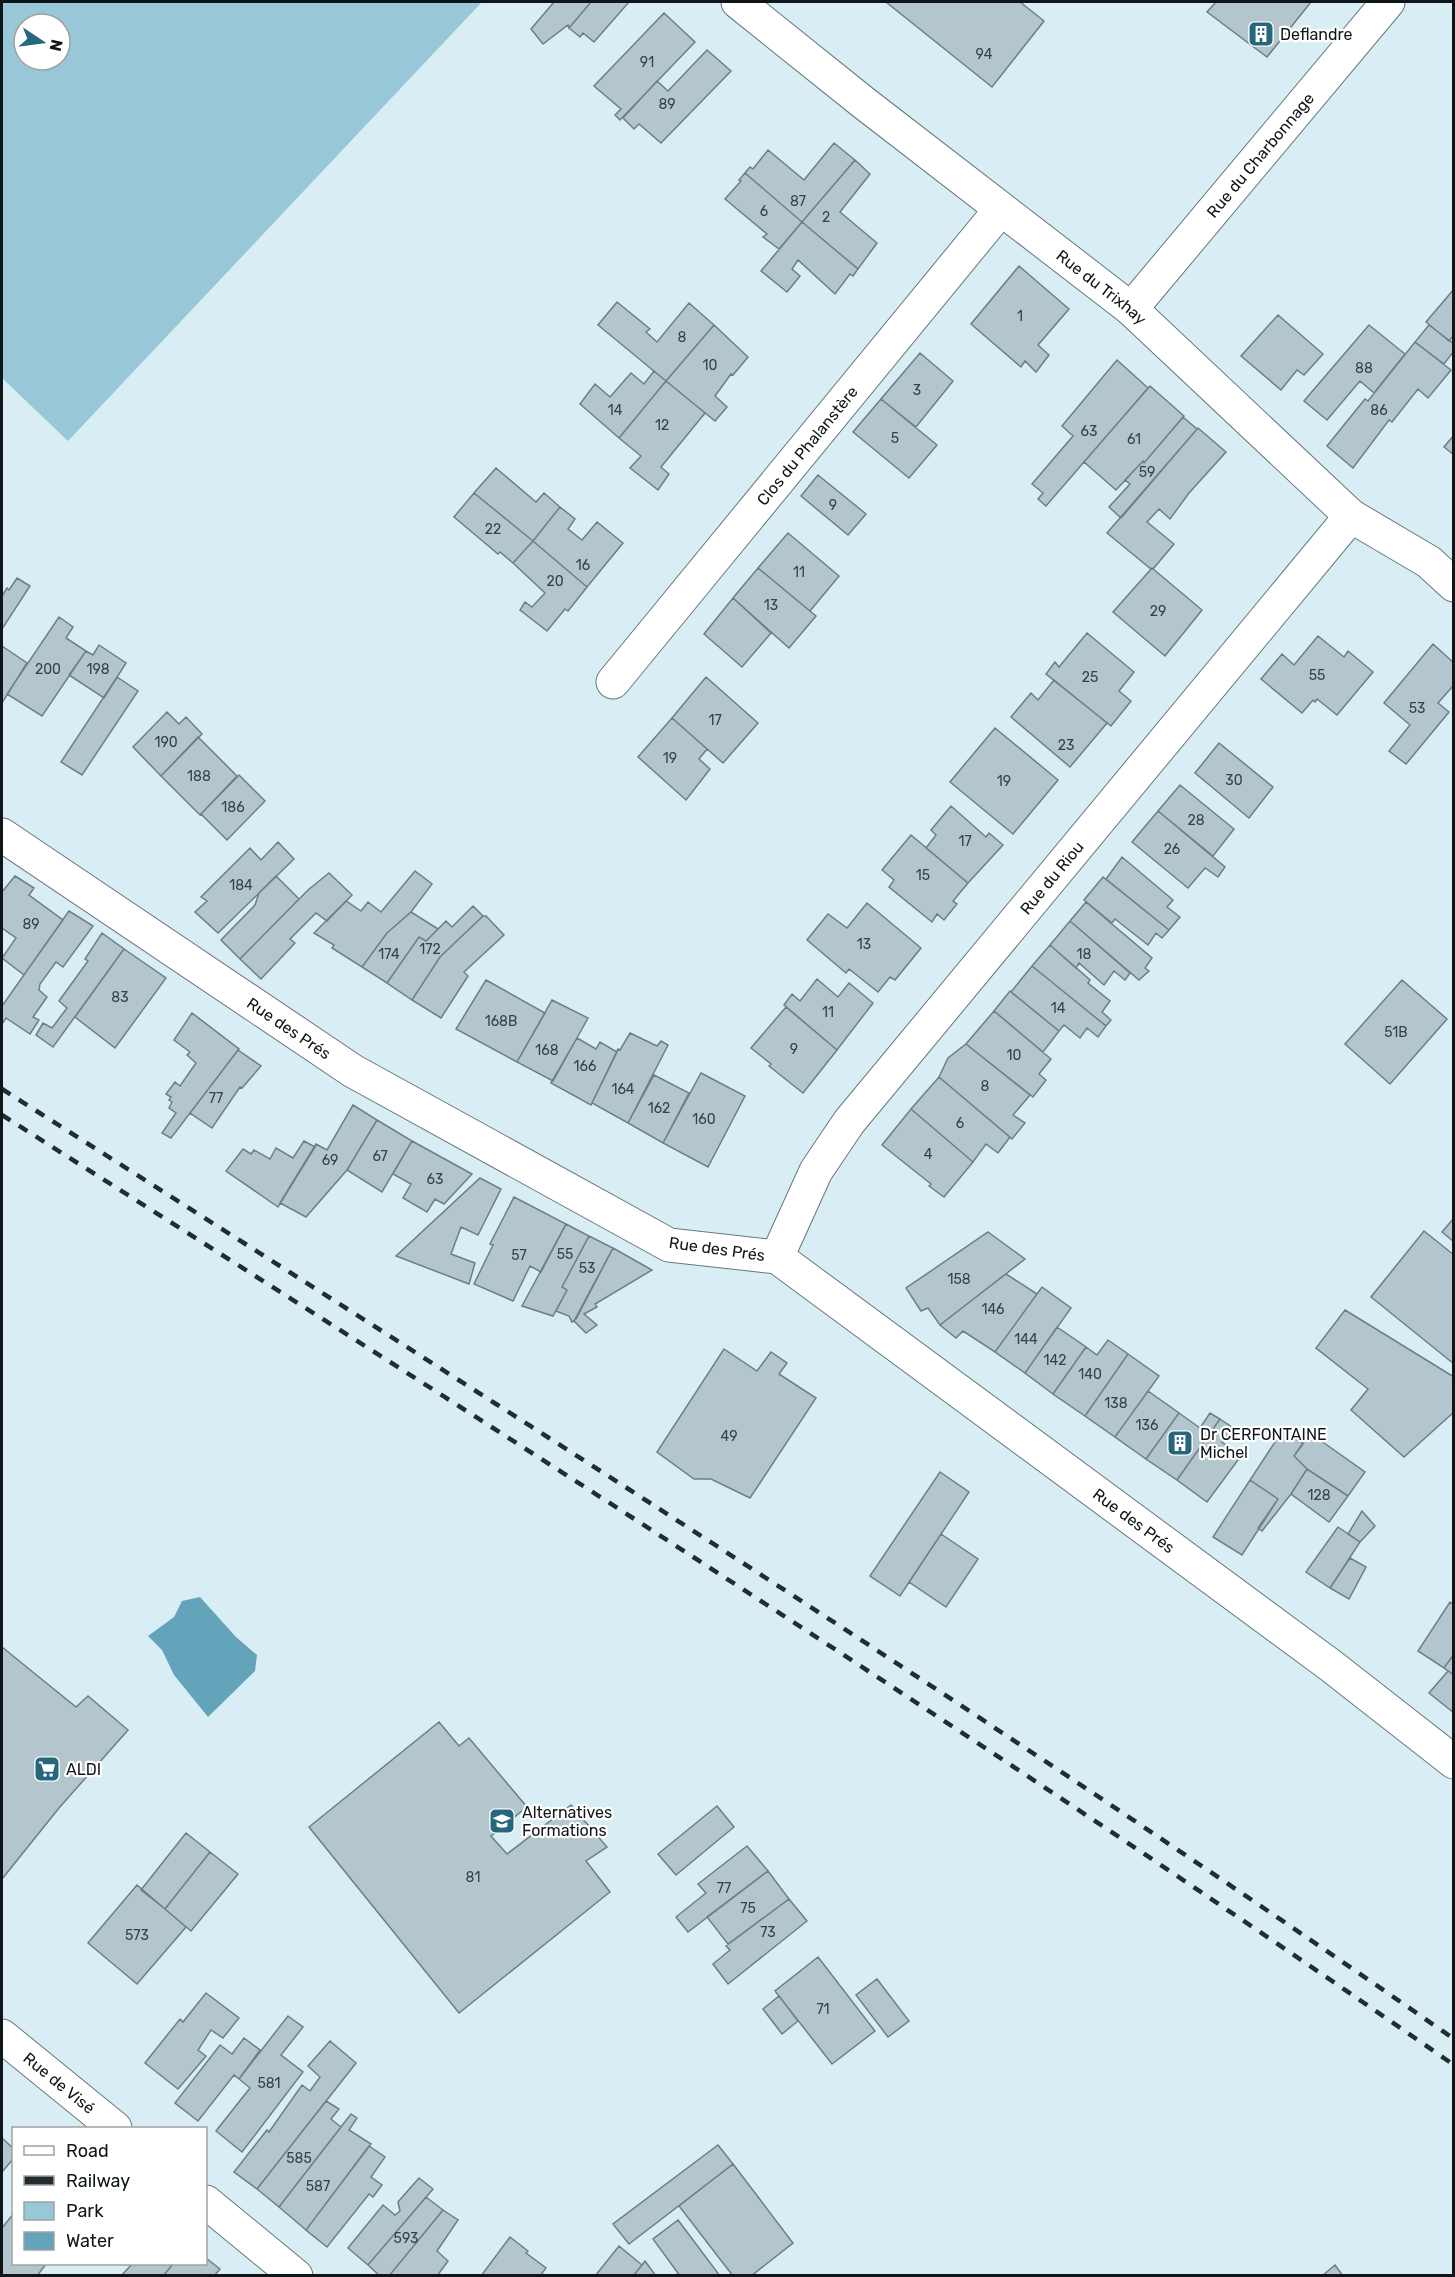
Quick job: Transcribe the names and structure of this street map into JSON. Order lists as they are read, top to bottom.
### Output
{
  "streets": {
    "street": [
      "Rue du Charbonnage",
      "Rue du Trixhay",
      "Clos du Phalanstère",
      "Rue du Riou",
      "Rue des Prés",
      "Rue de Visé"
    ]
  },
  "crossings": [
    ["Rue du Charbonnage", "Rue du Trixhay"],
    ["Rue du Trixhay", "Clos du Phalanstère"],
    ["Rue du Trixhay", "Rue du Riou"],
    ["Rue du Riou", "Rue des Prés"]
  ],
  "places": {
    "building": ["Deflandre", "Dr CERFONTAINE Michel"],
    "supermarket": ["ALDI"],
    "school or university": ["Alternatives Formations"]
  },
  "house_numbers": [
    "94",
    "91",
    "89",
    "87",
    "6",
    "2",
    "1",
    "8",
    "10",
    "88",
    "3",
    "14",
    "86",
    "12",
    "63",
    "5",
    "61",
    "59",
    "9",
    "22",
    "16",
    "11",
    "20",
    "13",
    "29",
    "200",
    "198",
    "55",
    "25",
    "53",
    "17",
    "190",
    "23",
    "19",
    "188",
    "30",
    "19",
    "186",
    "28",
    "17",
    "26",
    "15",
    "184",
    "89",
    "13",
    "172",
    "174",
    "18",
    "83",
    "14",
    "11",
    "168B",
    "51B",
    "9",
    "168",
    "10",
    "166",
    "8",
    "164",
    "77",
    "162",
    "160",
    "6",
    "4",
    "67",
    "69",
    "63",
    "55",
    "57",
    "53",
    "158",
    "146",
    "144",
    "142",
    "140",
    "138",
    "136",
    "49",
    "128",
    "81",
    "77",
    "75",
    "73",
    "573",
    "71",
    "581",
    "585",
    "587",
    "593"
  ],
  "legend": [
    "Road",
    "Railway",
    "Park",
    "Water"
  ],
  "north": "right"
}
